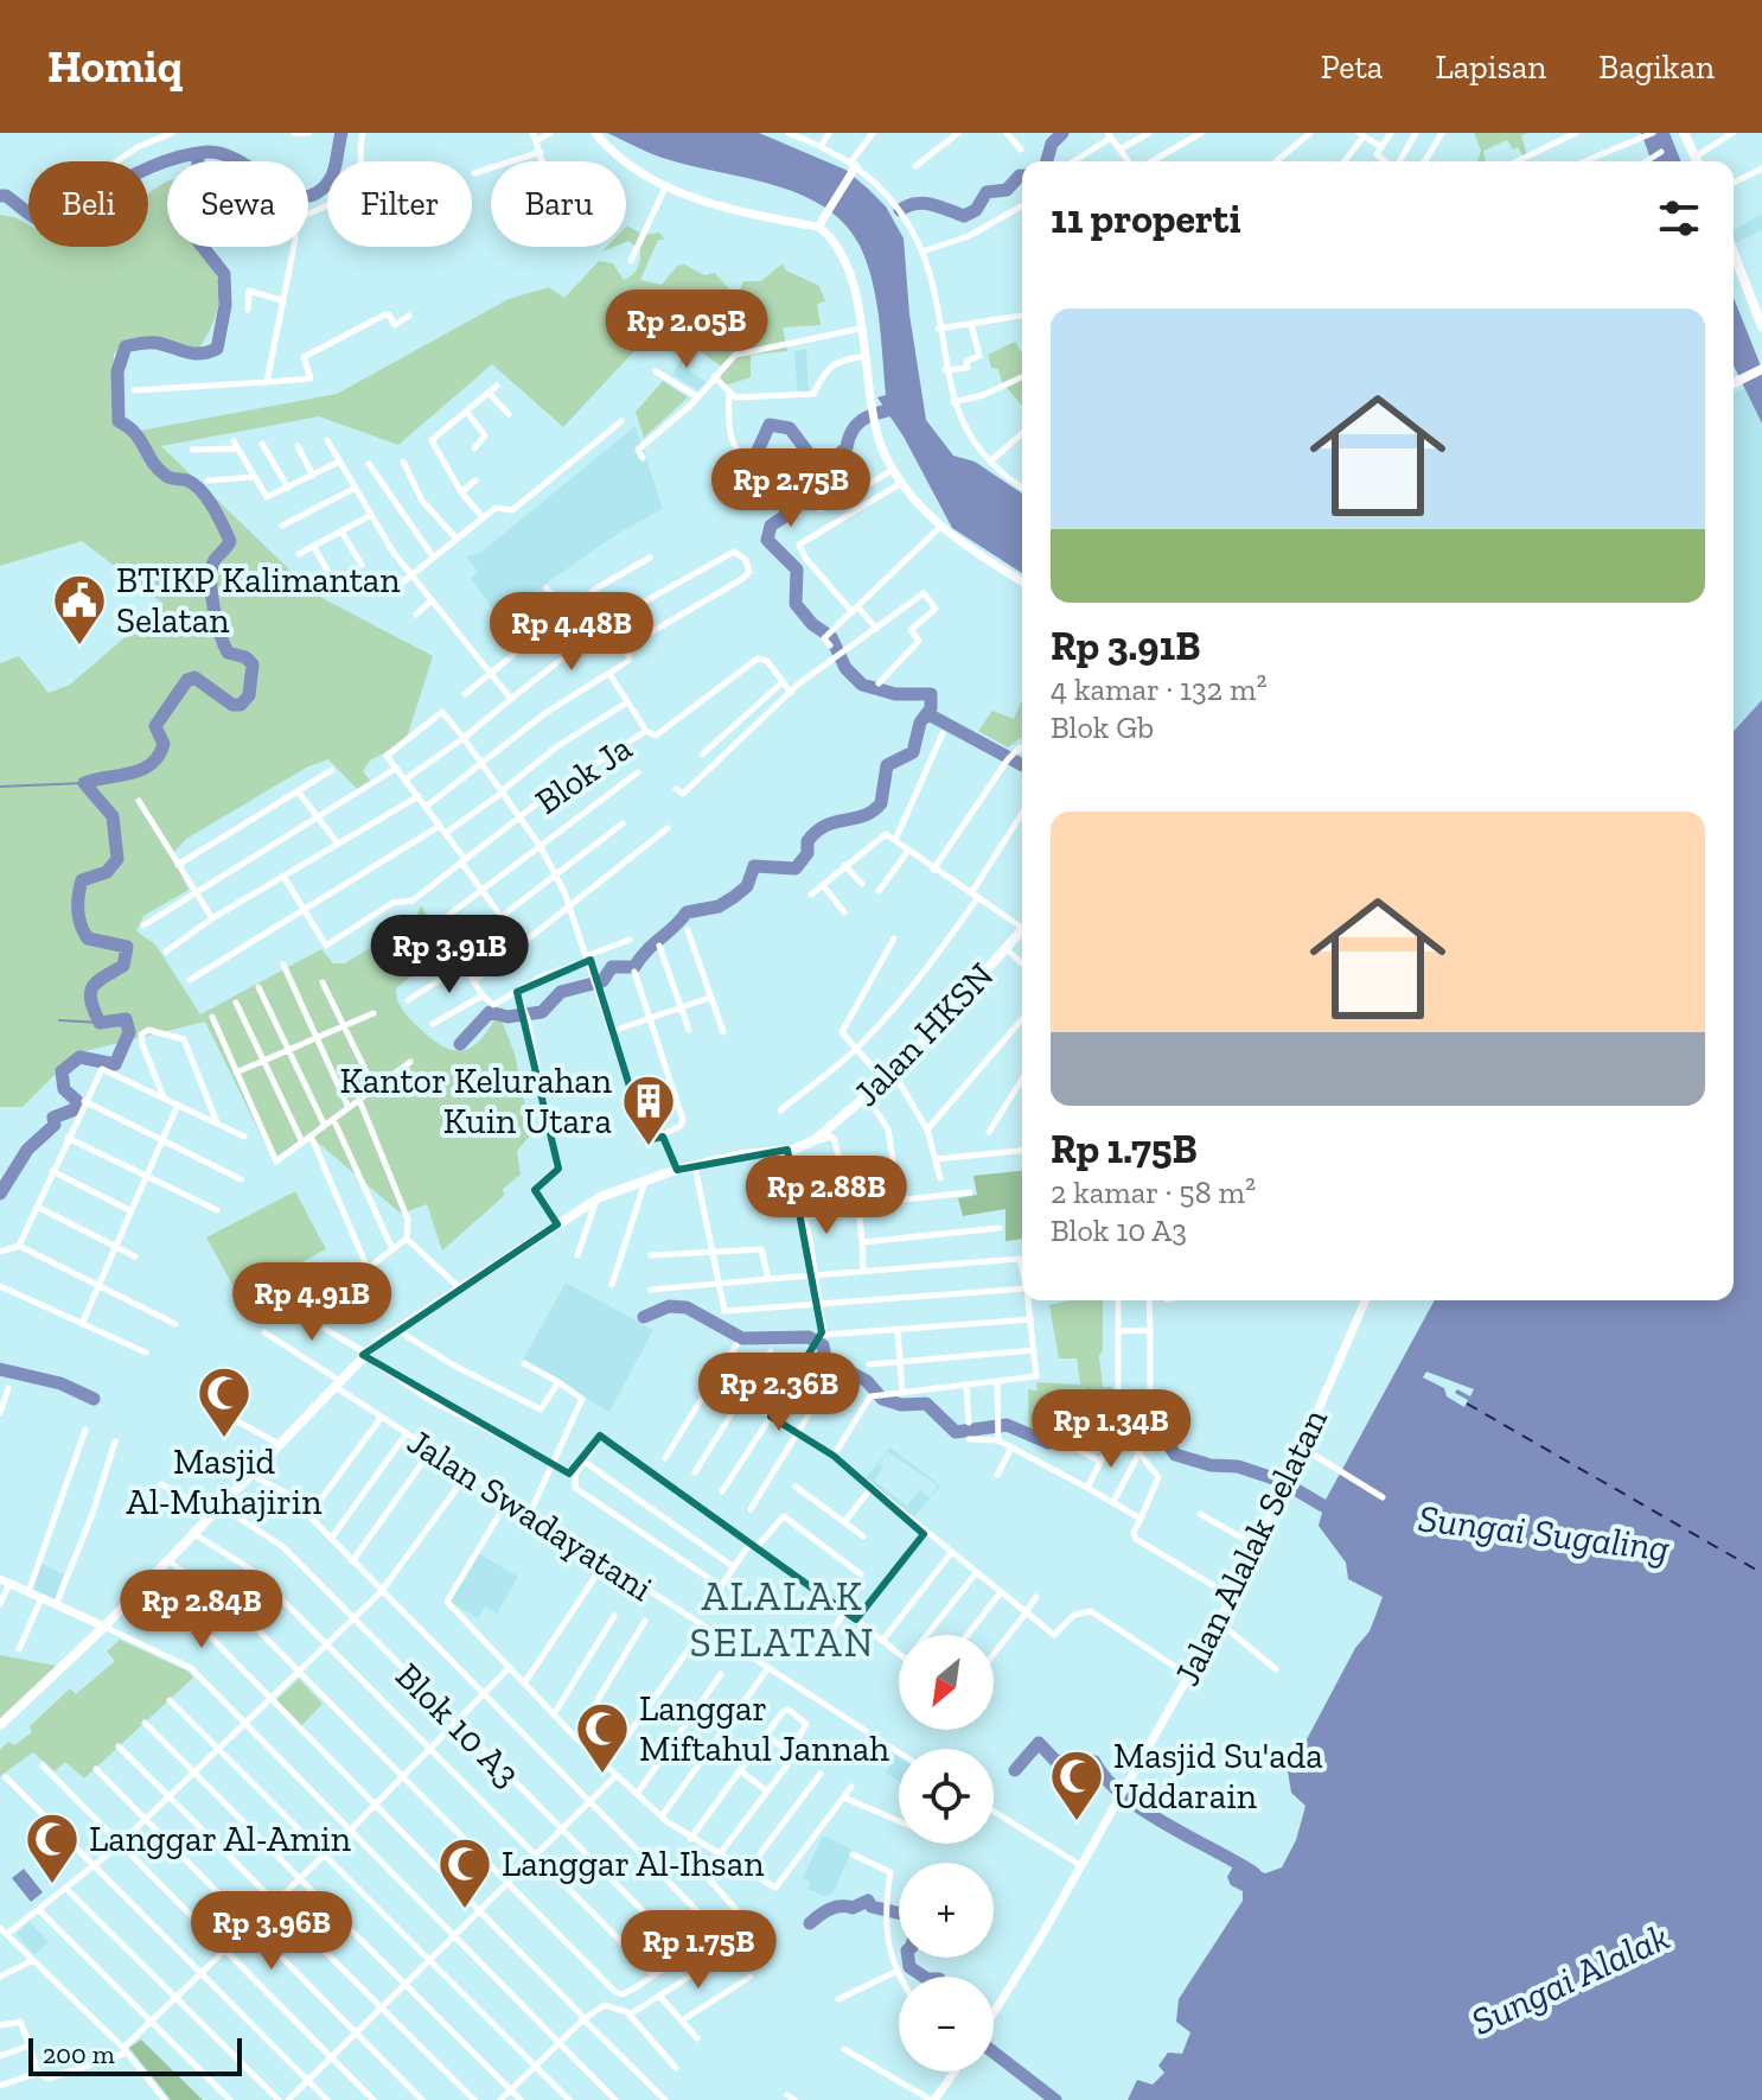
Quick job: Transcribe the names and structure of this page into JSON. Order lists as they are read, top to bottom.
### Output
{
  "streets": {
    "main road": ["Jalan HKSN"],
    "street": [
      "Blok Ja",
      "Jalan Swadayatani",
      "Jalan Alalak Selatan",
      "Blok 10 A3"
    ]
  },
  "crossings": [
    ["Jalan HKSN", "Jalan Swadayatani"],
    ["Jalan HKSN", "Blok 10 A3"]
  ],
  "districts": ["ALALAK SELATAN"],
  "water": ["Sungai Sugaling", "Sungai Alalak"],
  "places": {
    "public building": ["BTIKP Kalimantan Selatan"],
    "building": ["Kantor Kelurahan Kuin Utara"],
    "mosque": [
      "Masjid Al-Muhajirin",
      "Langgar Miftahul Jannah",
      "Masjid Su'ada Uddarain",
      "Langgar Al-Amin",
      "Langgar Al-Ihsan"
    ]
  },
  "scale_bar": "200 m",
  "north": "bottom left",
  "page": {
    "header": "Homiq",
    "nav": ["Peta", "Lapisan", "Bagikan"],
    "chip": [
      "Beli",
      "Sewa",
      "Filter",
      "Baru"
    ],
    "heading": "11 properti",
    "list": [
      {
        "name": "Rp 3.91B",
        "note": "4 kamar · 132 m² · Blok Gb"
      },
      {
        "name": "Rp 1.75B",
        "note": "2 kamar · 58 m² · Blok 10 A3"
      }
    ],
    "price": [
      "Rp 2.05B",
      "Rp 2.75B",
      "Rp 4.48B",
      "Rp 3.91B",
      "Rp 2.88B",
      "Rp 4.91B",
      "Rp 2.36B",
      "Rp 1.34B",
      "Rp 2.84B",
      "Rp 3.96B",
      "Rp 1.75B"
    ],
    "map_buttons": ["+", "−"],
    "scale": "200 m"
  }
}
